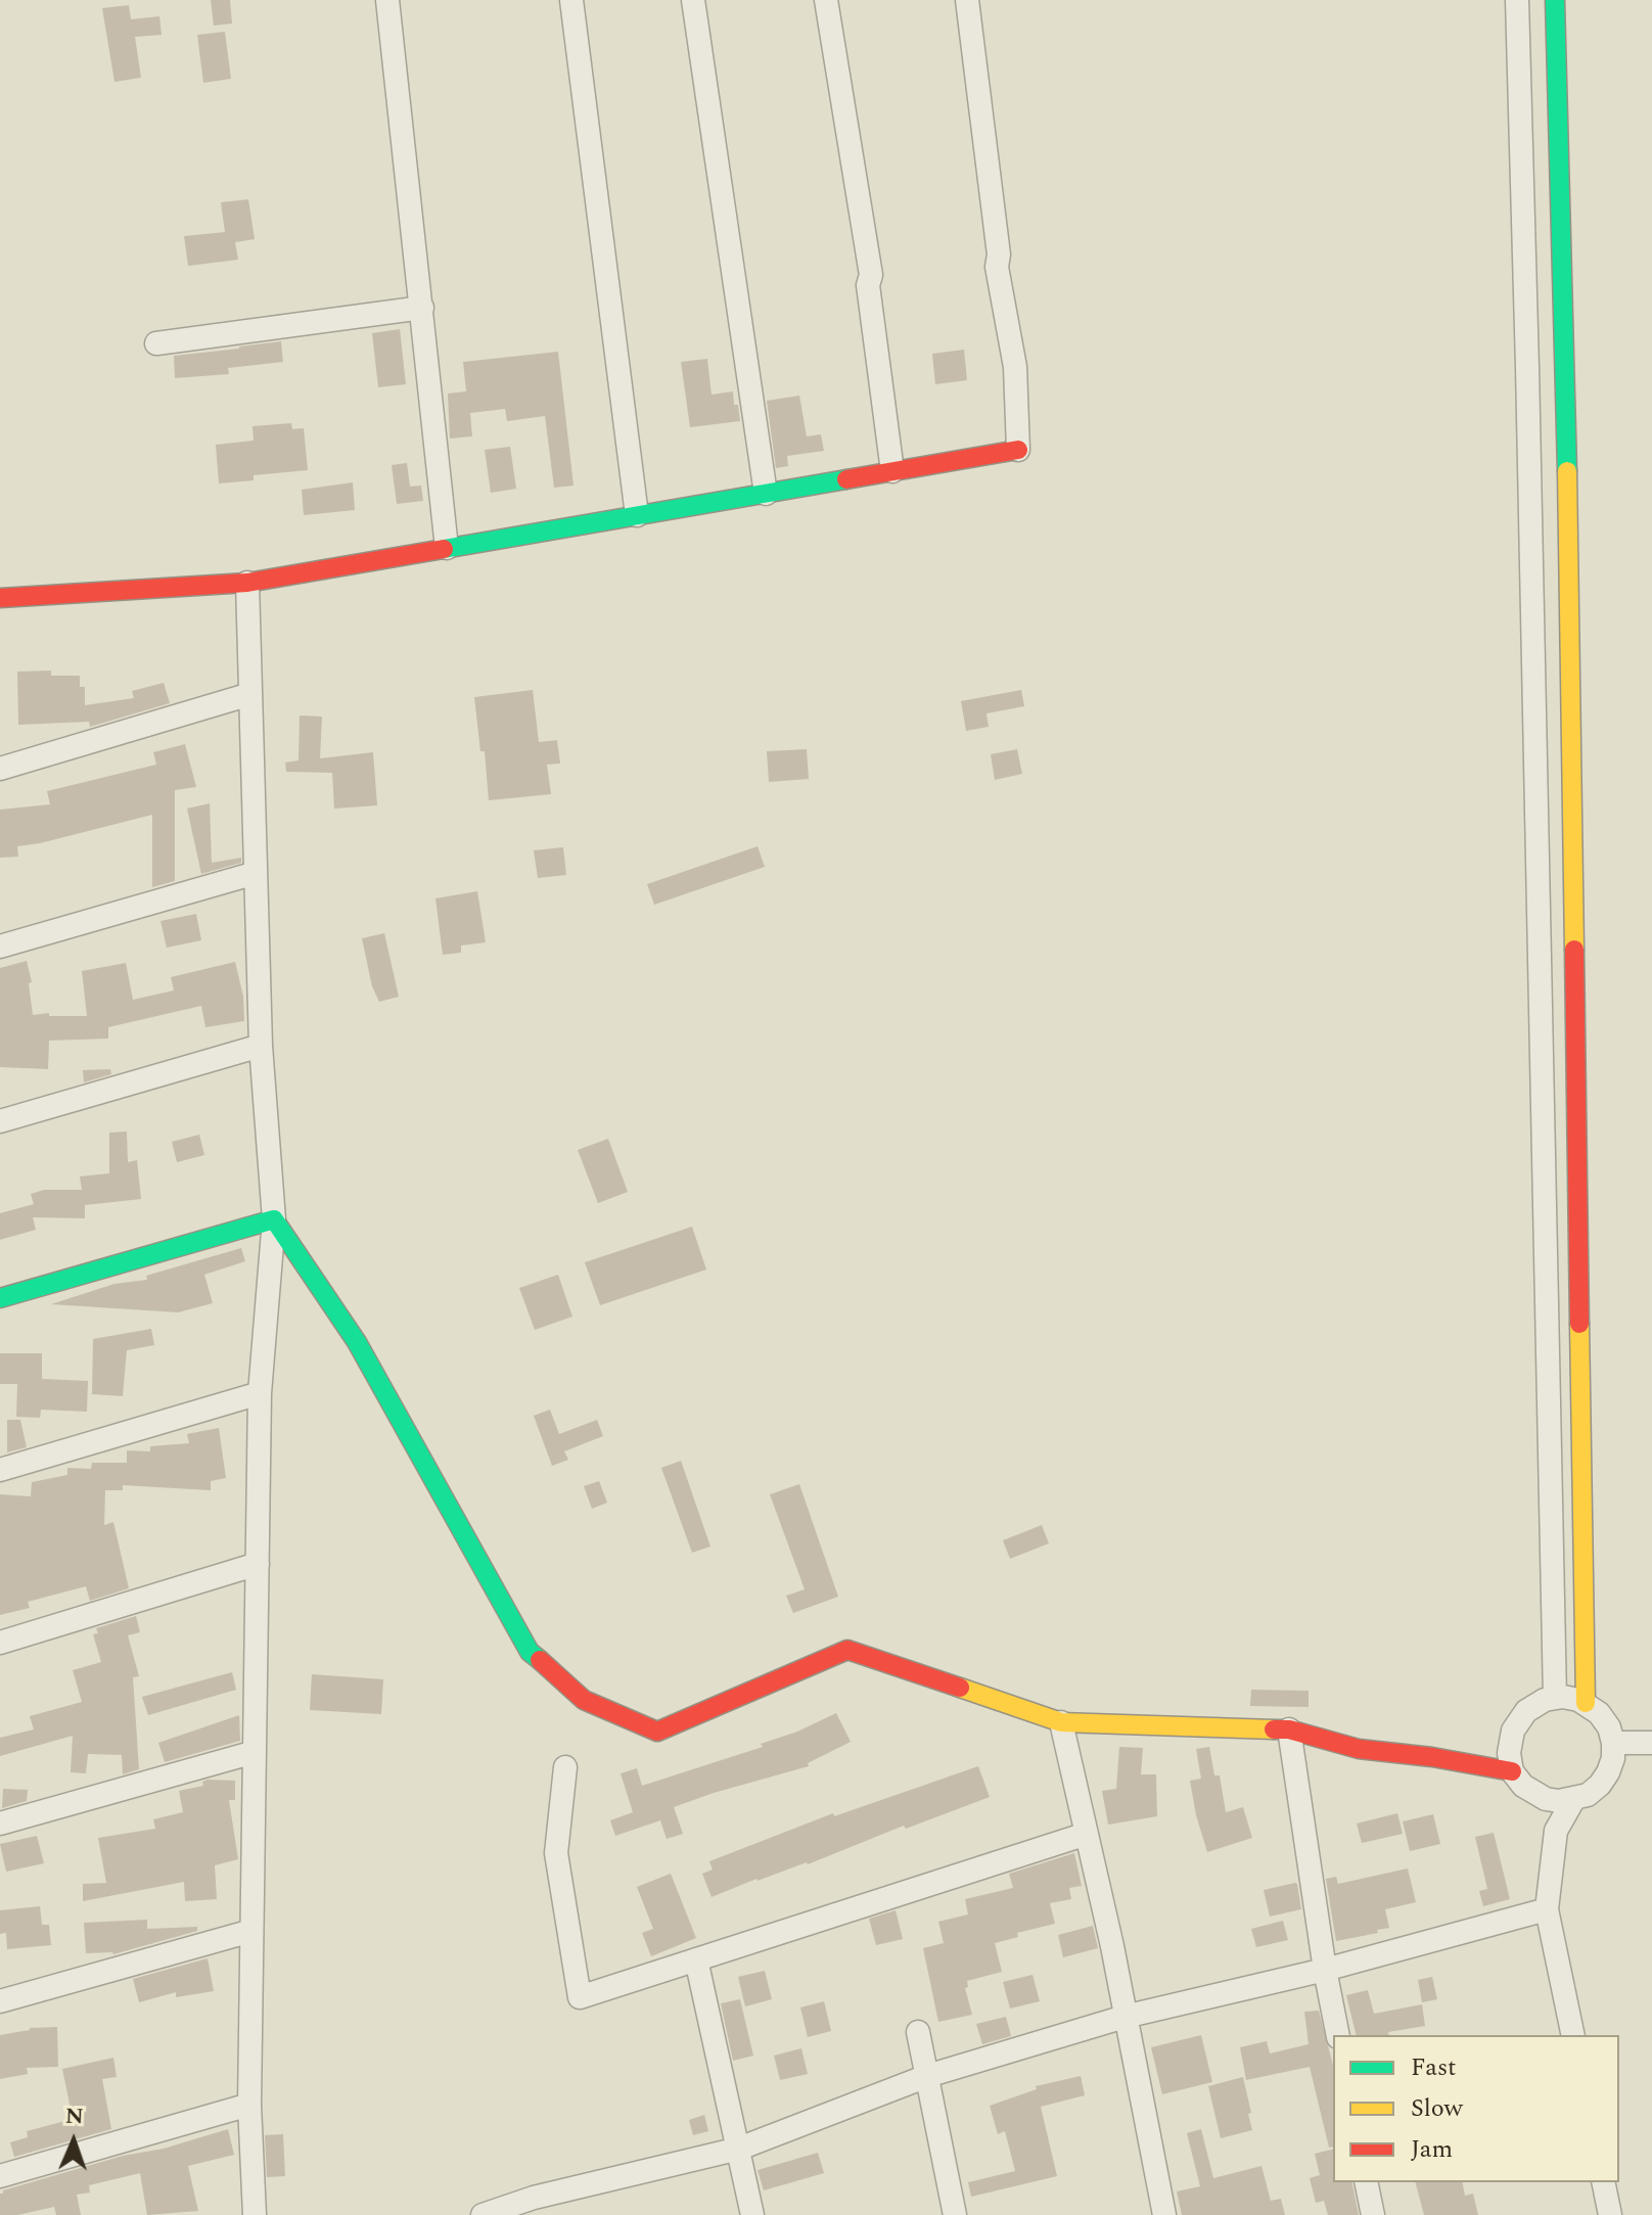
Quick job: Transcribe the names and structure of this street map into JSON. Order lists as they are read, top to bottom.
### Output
{
  "legend": ["Fast", "Slow", "Jam"],
  "north": "top"
}
